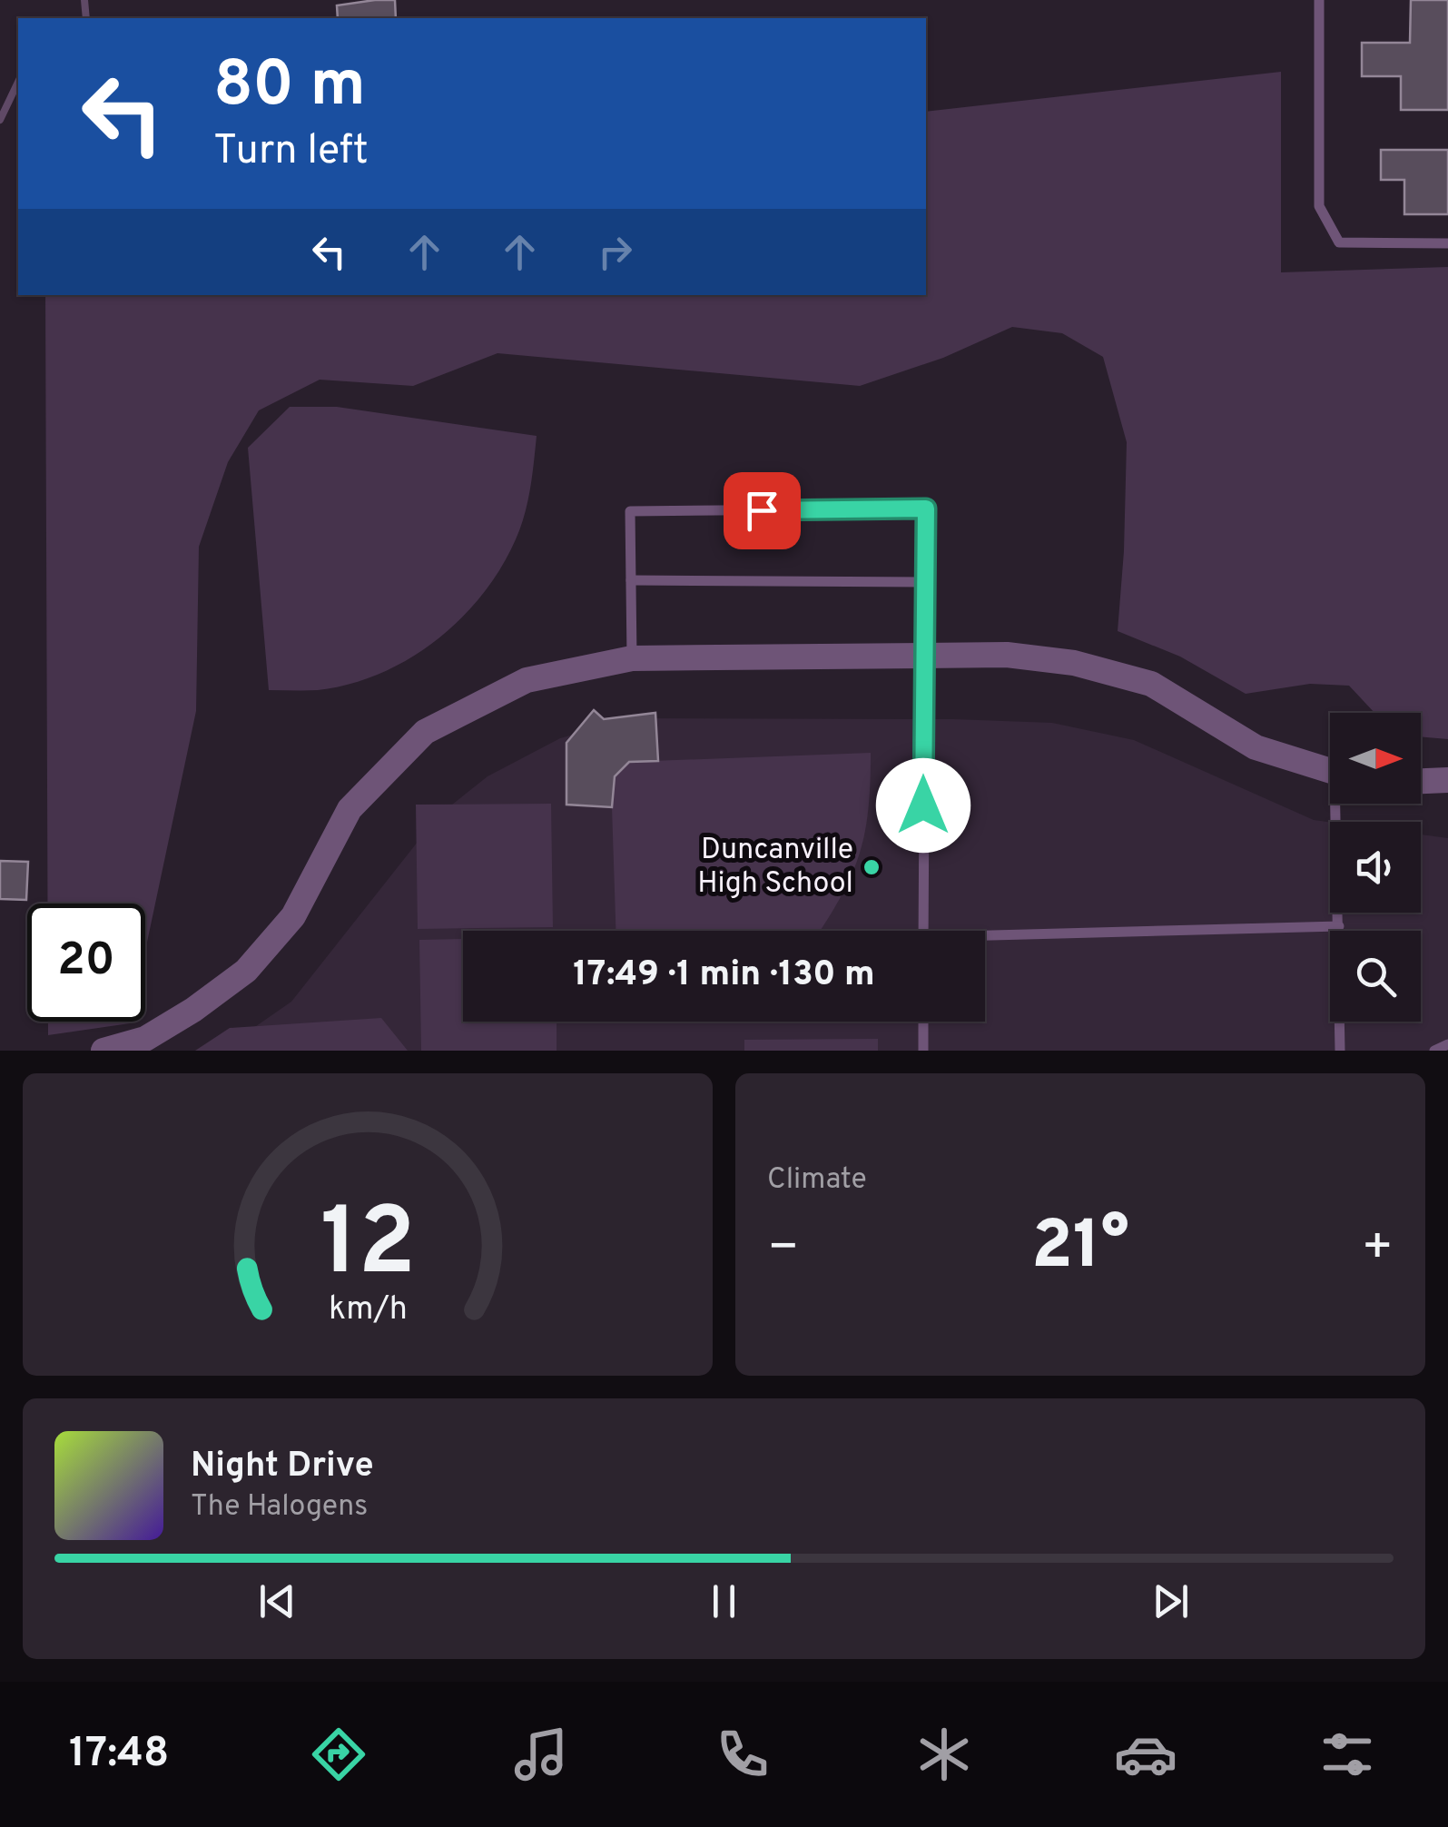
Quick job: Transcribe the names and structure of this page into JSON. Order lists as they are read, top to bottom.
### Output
{
  "places": ["Duncanville High School"],
  "north": "right",
  "page": {
    "turn": ["80 m", "Turn left"],
    "limit": "20",
    "trip": "17:49 · 1 min · 130 m",
    "tile": "Climate",
    "heat": ["−", "21°", "+"],
    "song": ["Night Drive", "The Halogens"],
    "tabs": "17:48",
    "gauge": ["12", "km/h"]
  }
}
